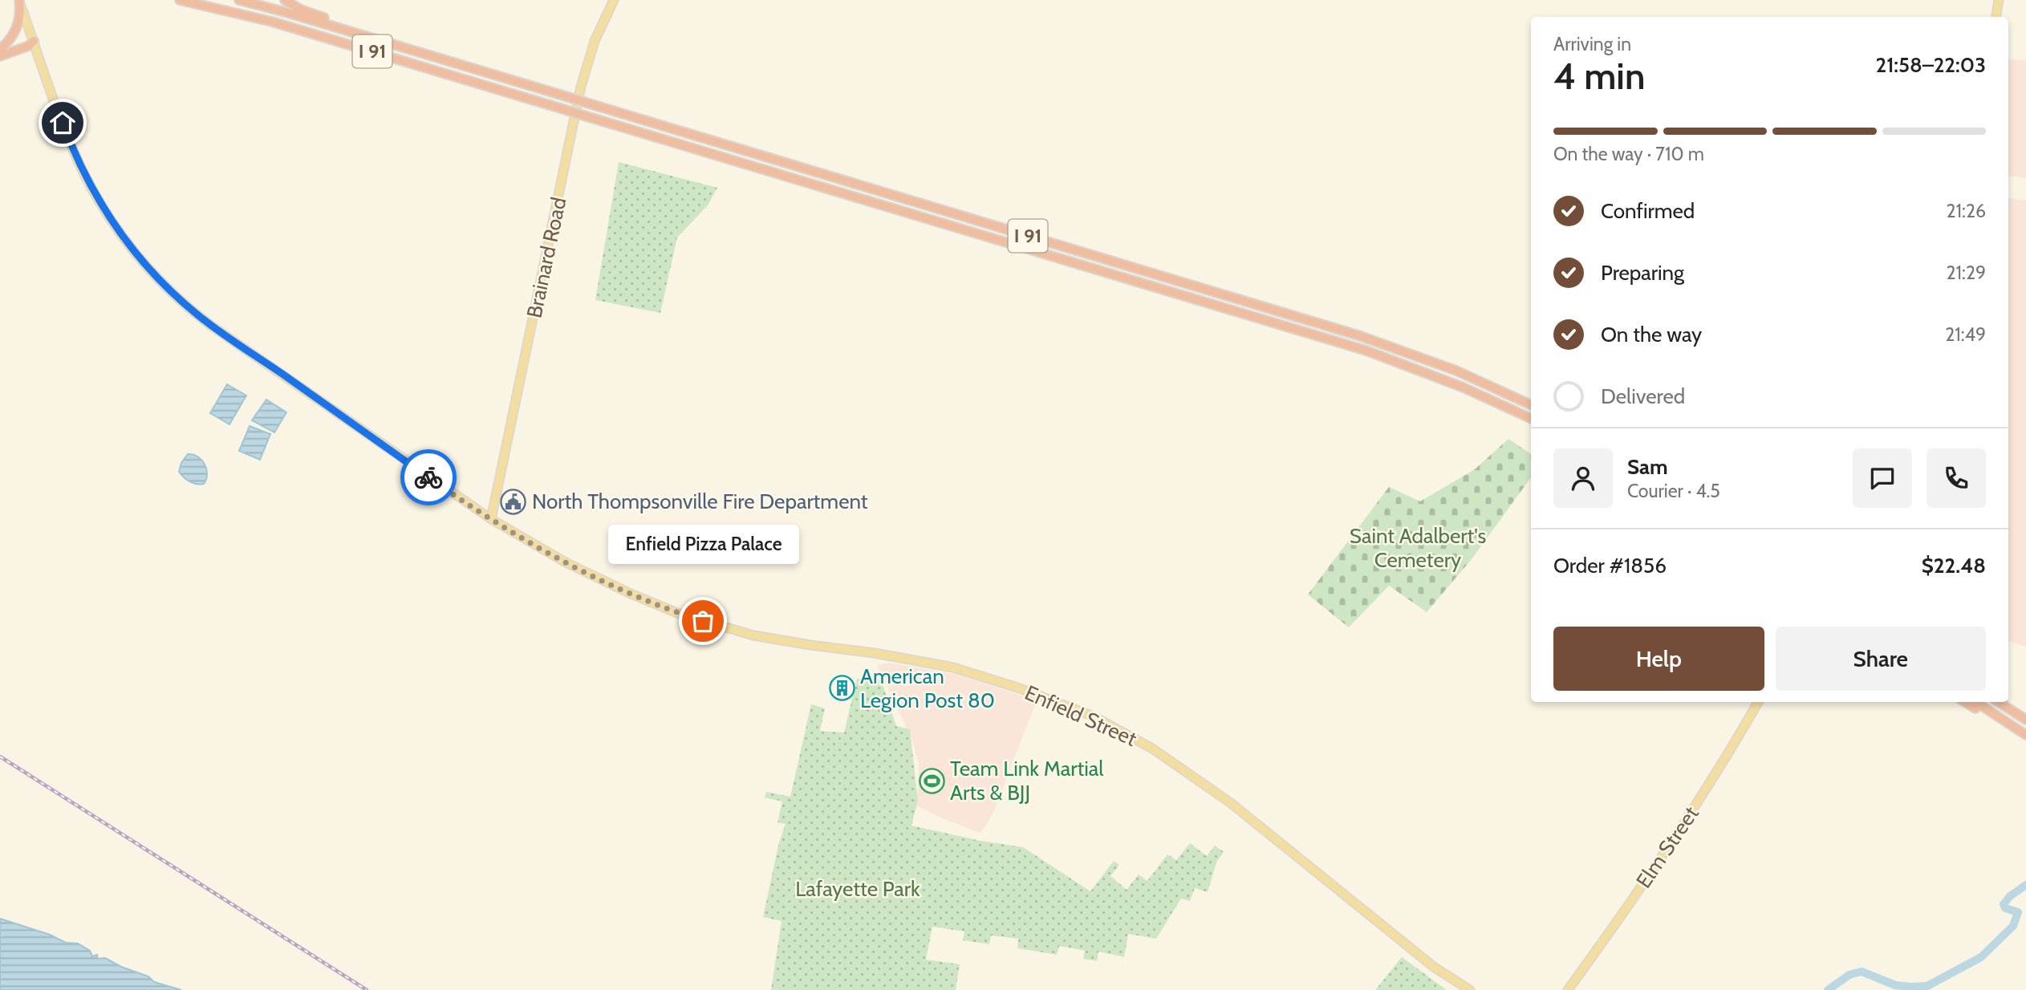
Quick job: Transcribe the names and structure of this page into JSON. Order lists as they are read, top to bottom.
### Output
{
  "streets": {
    "highway": ["I 91"],
    "main road": ["Brainard Road", "Enfield Street", "Elm Street"]
  },
  "crossings": [
    ["Brainard Road", "Enfield Street"]
  ],
  "parks": ["Saint Adalbert's Cemetery", "Lafayette Park"],
  "places": {
    "public building": ["North Thompsonville Fire Department"],
    "other": ["Enfield Pizza Palace"],
    "building": ["American Legion Post 80"],
    "sports": ["Team Link Martial Arts & BJJ"]
  },
  "page": {
    "heading": ["4 min", "Arriving in", "21:58–22:03"],
    "panel": [
      "Sam",
      "Courier · 4.5",
      "Order #1856",
      "$22.48"
    ],
    "bar": "On the way · 710 m",
    "list": [
      ["Confirmed", "21:26"],
      ["Preparing", "21:29"],
      ["On the way", "21:49"],
      "Delivered"
    ],
    "bubble": "Enfield Pizza Palace",
    "buttons": ["Help", "Share"]
  }
}
